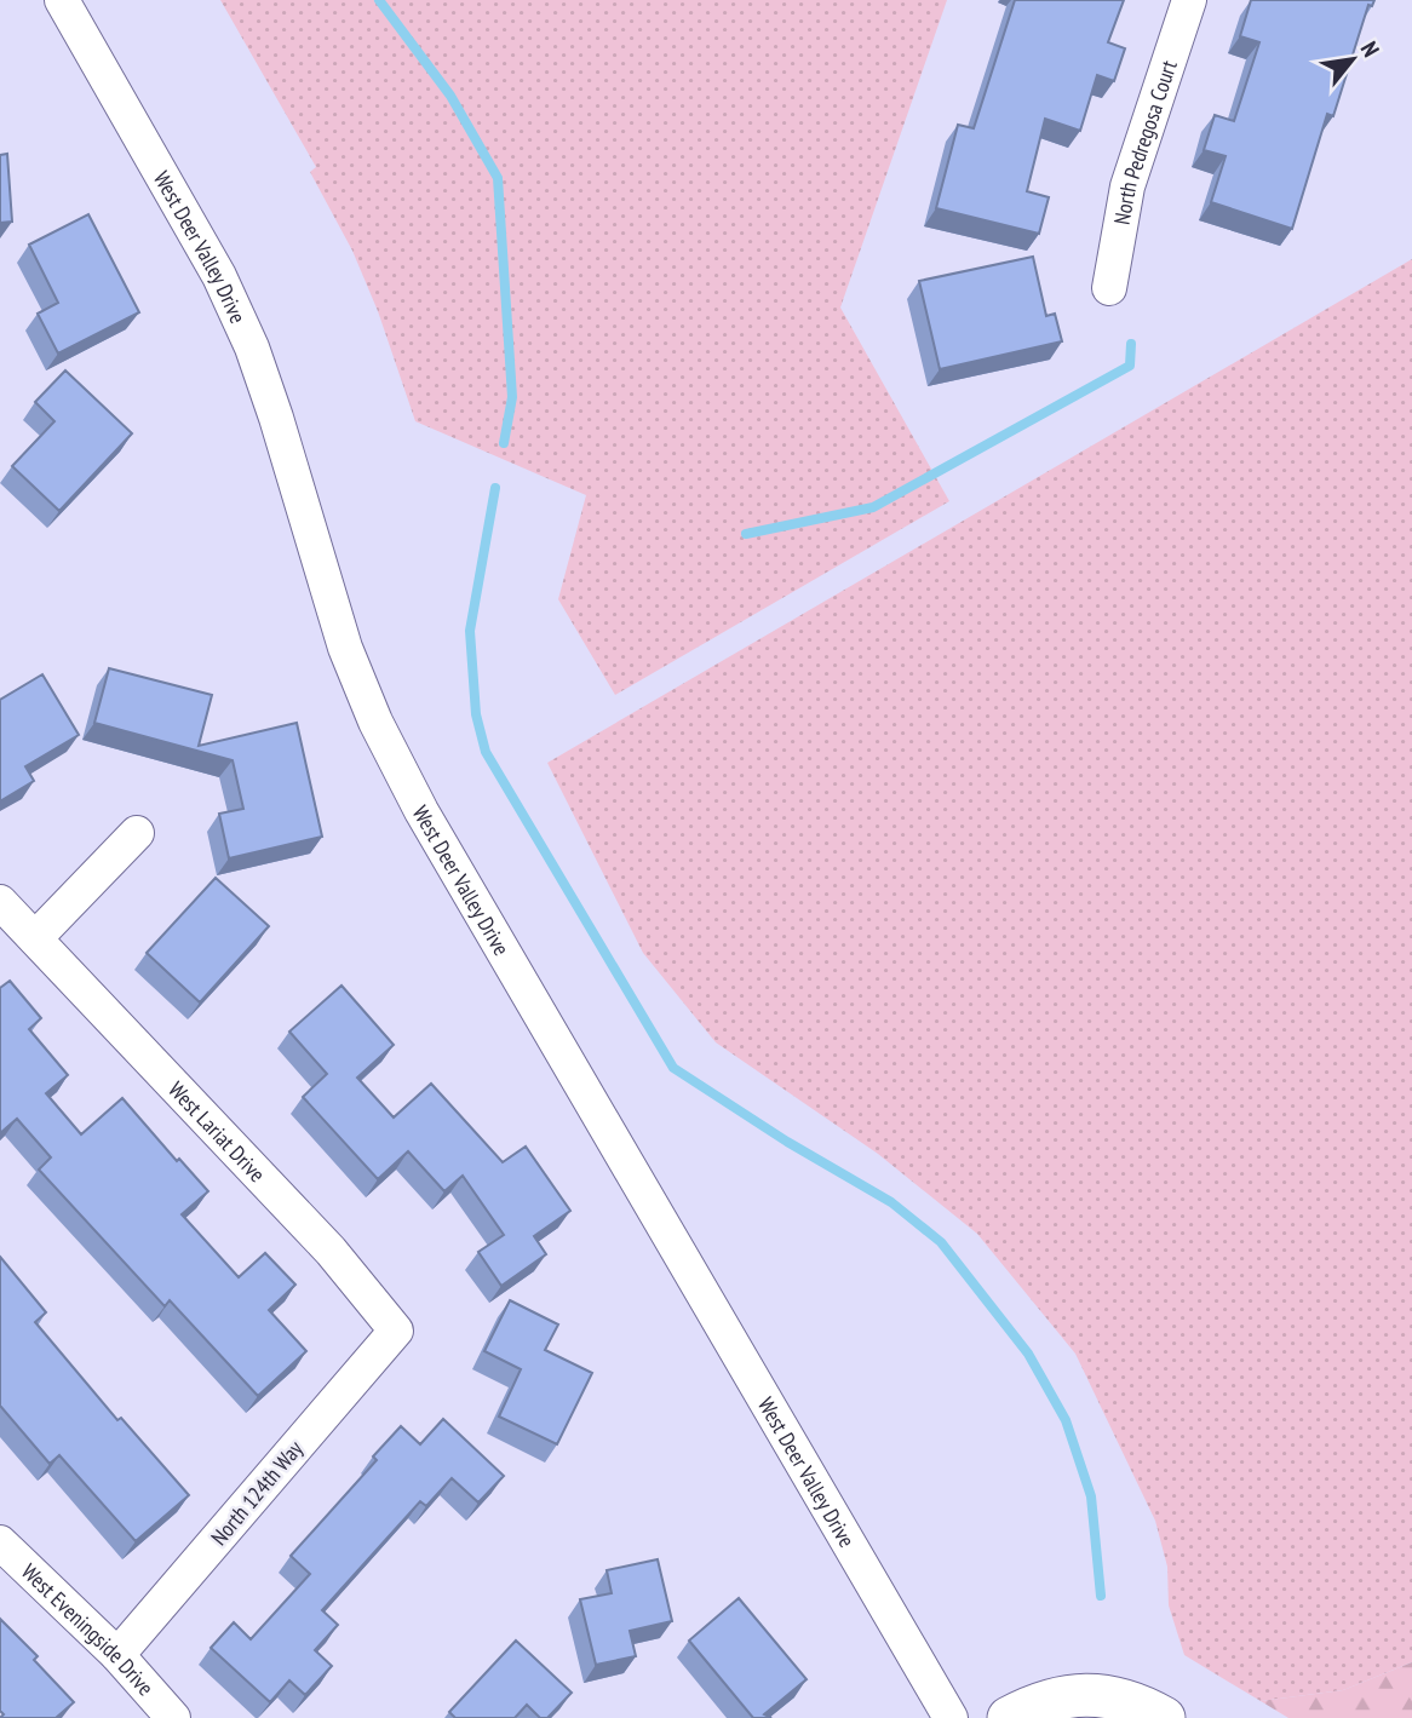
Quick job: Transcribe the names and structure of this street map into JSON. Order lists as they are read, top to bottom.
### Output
{
  "streets": {
    "street": [
      "North Pedregosa Court",
      "West Deer Valley Drive",
      "West Lariat Drive",
      "North 124th Way",
      "West Eveningside Drive"
    ]
  },
  "crossings": [
    ["West Lariat Drive", "North 124th Way"],
    ["North 124th Way", "West Eveningside Drive"]
  ],
  "north": "top right"
}
